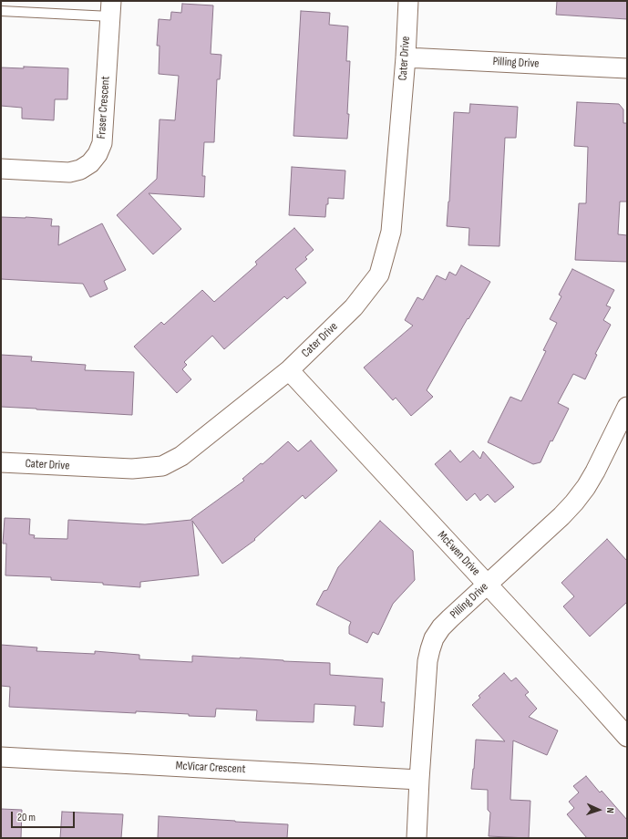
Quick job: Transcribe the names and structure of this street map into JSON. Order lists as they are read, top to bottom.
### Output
{
  "streets": {
    "street": [
      "Cater Drive",
      "Pilling Drive",
      "Fraser Crescent",
      "McEwen Drive",
      "McVicar Crescent"
    ]
  },
  "crossings": [
    ["Cater Drive", "Pilling Drive"],
    ["Cater Drive", "McEwen Drive"],
    ["Pilling Drive", "McEwen Drive"],
    ["Pilling Drive", "McVicar Crescent"]
  ],
  "scale_bar": "20 m",
  "north": "right"
}
